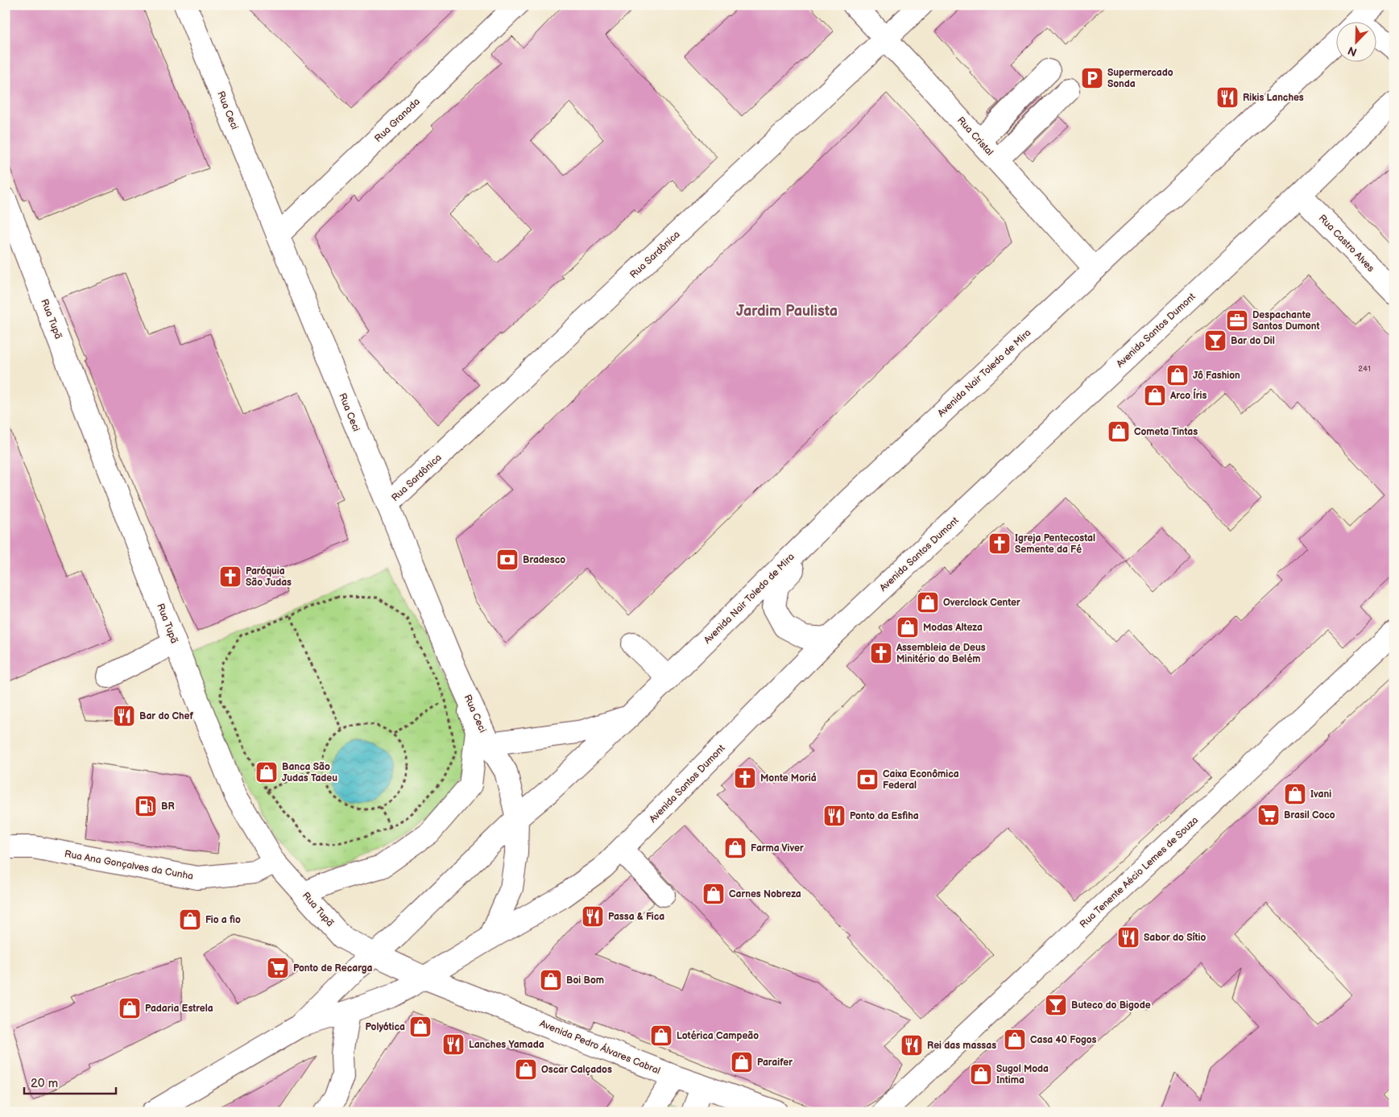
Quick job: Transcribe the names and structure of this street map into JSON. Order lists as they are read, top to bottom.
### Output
{
  "streets": {
    "main road": [
      "Rua Ceci",
      "Rua Granada",
      "Rua Cristal",
      "Rua Castro Alves",
      "Rua Sardônica",
      "Rua Tupã",
      "Avenida Santos Dumont",
      "Avenida Nair Toledo de Mira",
      "Rua Ana Gonçalves da Cunha",
      "Rua Tenente Aécio Lemes de Souza",
      "Avenida Pedro Álvares Cabral"
    ]
  },
  "crossings": [
    ["Rua Ceci", "Rua Granada"],
    ["Rua Ceci", "Rua Sardônica"],
    ["Rua Ceci", "Avenida Santos Dumont"],
    ["Rua Cristal", "Rua Sardônica"],
    ["Rua Cristal", "Avenida Nair Toledo de Mira"],
    ["Rua Castro Alves", "Avenida Santos Dumont"],
    ["Rua Tupã", "Avenida Santos Dumont"],
    ["Rua Tupã", "Rua Ana Gonçalves da Cunha"],
    ["Rua Tupã", "Avenida Pedro Álvares Cabral"],
    ["Avenida Santos Dumont", "Avenida Pedro Álvares Cabral"]
  ],
  "districts": ["Jardim Paulista"],
  "places": {
    "parking": ["Supermercado Sonda"],
    "restaurant": [
      "Rikis Lanches",
      "Bar do Chef",
      "Ponto da Esfiha",
      "Passa & Fica",
      "Sabor do Sítio",
      "Lanches Yamada",
      "Rei das massas"
    ],
    "office": ["Despachante Santos Dumont"],
    "bar": ["Bar do Dil", "Buteco do Bigode"],
    "shop": [
      "Jô Fashion",
      "Arco Íris",
      "Cometa Tintas",
      "Overclock Center",
      "Modas Alteza",
      "Banca São Judas Tadeu",
      "Ivani",
      "Farma Viver",
      "Carnes Nobreza",
      "Fio a fio",
      "Boi Bom",
      "Padaria Estrela",
      "Polyótica",
      "Lotérica Campeão",
      "Casa 40 Fogos",
      "Paraifer",
      "Oscar Calçados",
      "Sugol Moda Intima"
    ],
    "church": [
      "Igreja Pentecostal Semente da Fé",
      "Paróquia São Judas",
      "Assembleia de Deus Minitério do Belém",
      "Monte Moriá"
    ],
    "bank": ["Bradesco", "Caixa Econômica Federal"],
    "fuel station": ["BR"],
    "supermarket": ["Brasil Coco", "Ponto de Recarga"]
  },
  "house_numbers": ["241"],
  "scale_bar": "20 m",
  "north": "bottom left"
}
